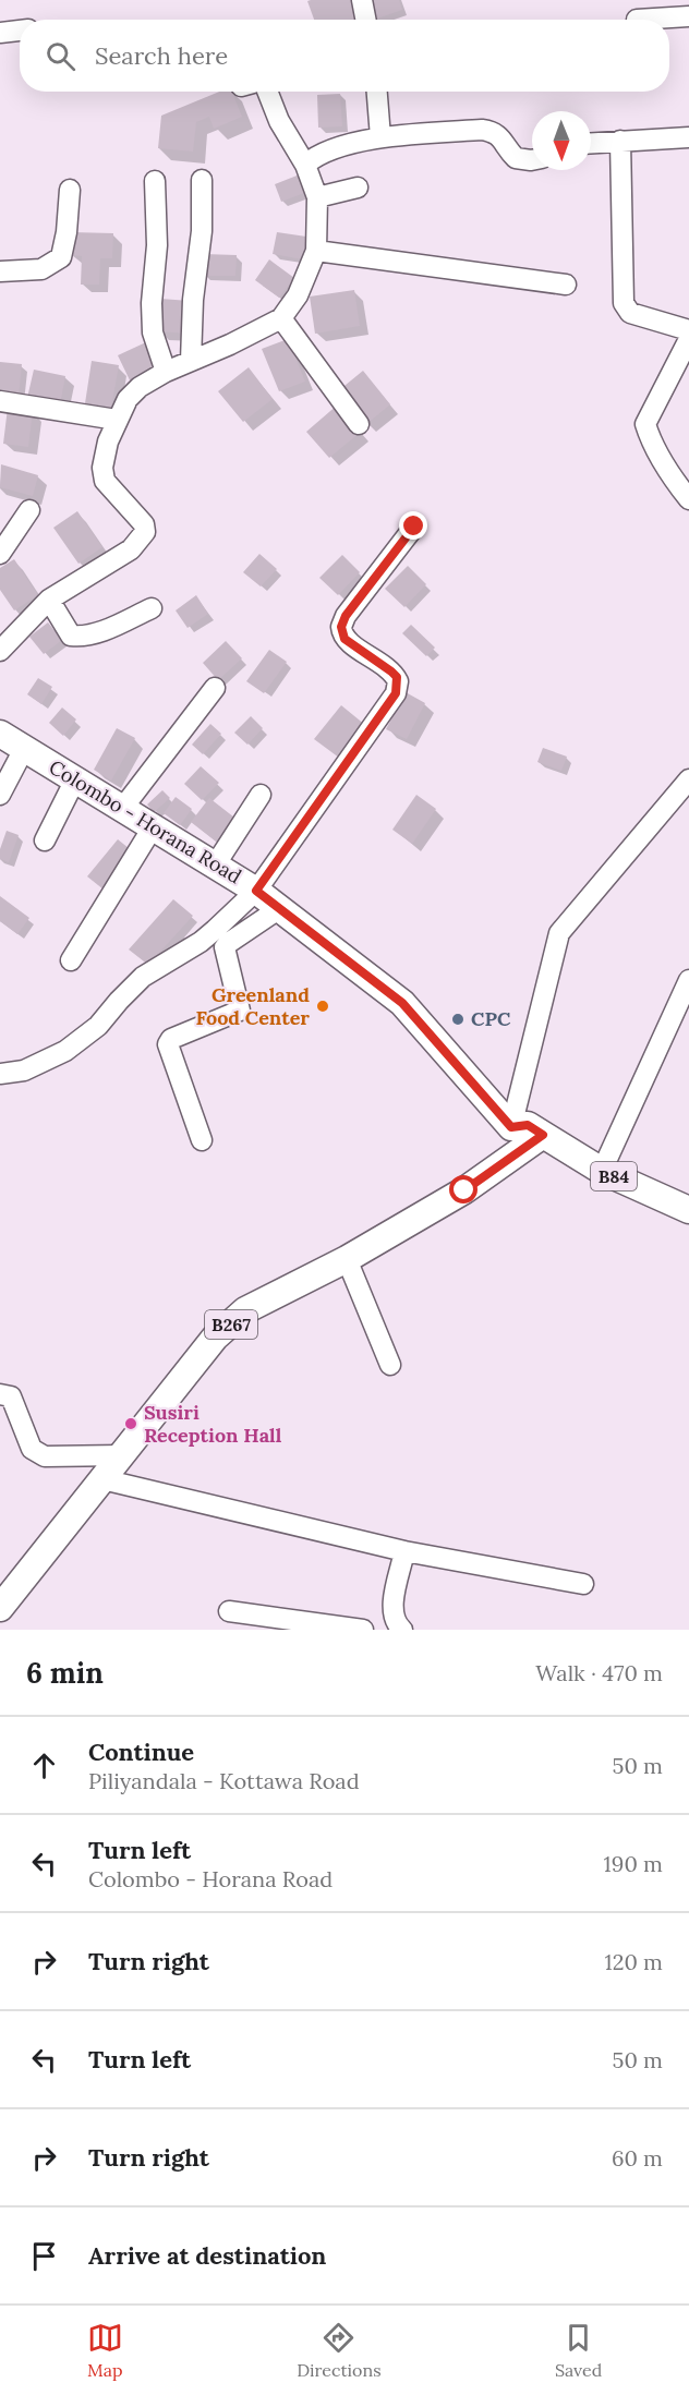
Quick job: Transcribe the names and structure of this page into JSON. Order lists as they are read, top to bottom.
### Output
{
  "streets": {
    "main road": ["Colombo - Horana Road", "B84", "B267"]
  },
  "crossings": [
    ["Colombo - Horana Road", "B84"],
    ["B84", "B267"]
  ],
  "places": ["Greenland Food Center", "CPC", "Susiri Reception Hall"],
  "north": "bottom",
  "page": {
    "search": "Search here",
    "heading": ["6 min", "Walk · 470 m"],
    "list": [
      ["Continue", "Piliyandala - Kottawa Road", "50 m"],
      ["Turn left", "Colombo - Horana Road", "190 m"],
      ["Turn right", "120 m"],
      ["Turn left", "50 m"],
      ["Turn right", "60 m"],
      "Arrive at destination"
    ],
    "nav": ["Map", "Directions", "Saved"]
  }
}
